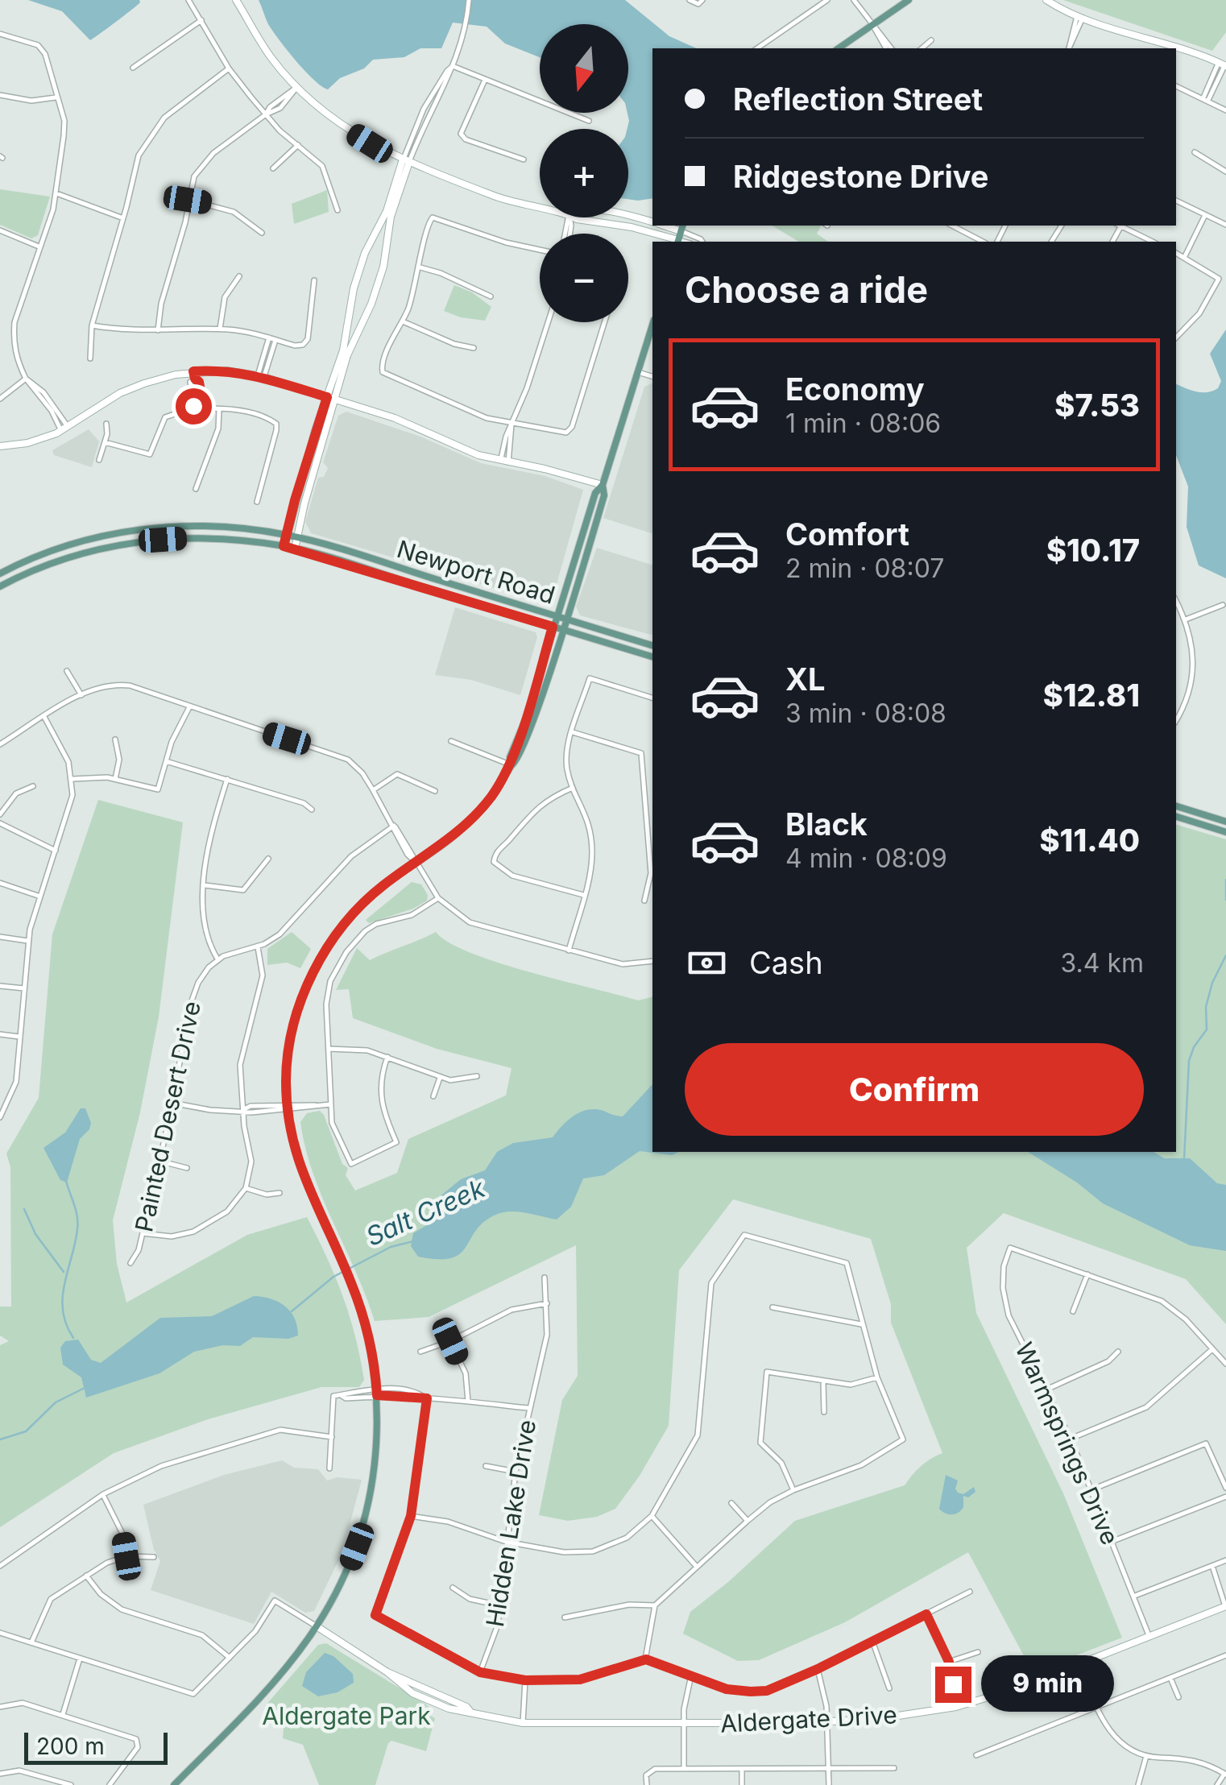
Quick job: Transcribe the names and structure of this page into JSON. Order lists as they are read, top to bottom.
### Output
{
  "streets": {
    "main road": ["Newport Road"],
    "street": [
      "Painted Desert Drive",
      "Warmsprings Drive",
      "Hidden Lake Drive",
      "Aldergate Drive"
    ]
  },
  "crossings": [
    ["Warmsprings Drive", "Aldergate Drive"]
  ],
  "water": ["Salt Creek"],
  "parks": ["Aldergate Park"],
  "scale_bar": "200 m",
  "north": "bottom",
  "page": {
    "map_buttons": ["+", "−"],
    "banner": ["Reflection Street", "Ridgestone Drive"],
    "heading": "Choose a ride",
    "list": [
      {
        "name": "Economy",
        "note": "1 min · 08:06",
        "value": "$7.53"
      },
      {
        "name": "Comfort",
        "note": "2 min · 08:07",
        "value": "$10.17"
      },
      {
        "name": "XL",
        "note": "3 min · 08:08",
        "value": "$12.81"
      },
      {
        "name": "Black",
        "note": "4 min · 08:09",
        "value": "$11.40"
      }
    ],
    "pay": ["Cash", "3.4 km"],
    "buttons": "Confirm",
    "bubble": "9 min",
    "scale": "200 m"
  }
}
